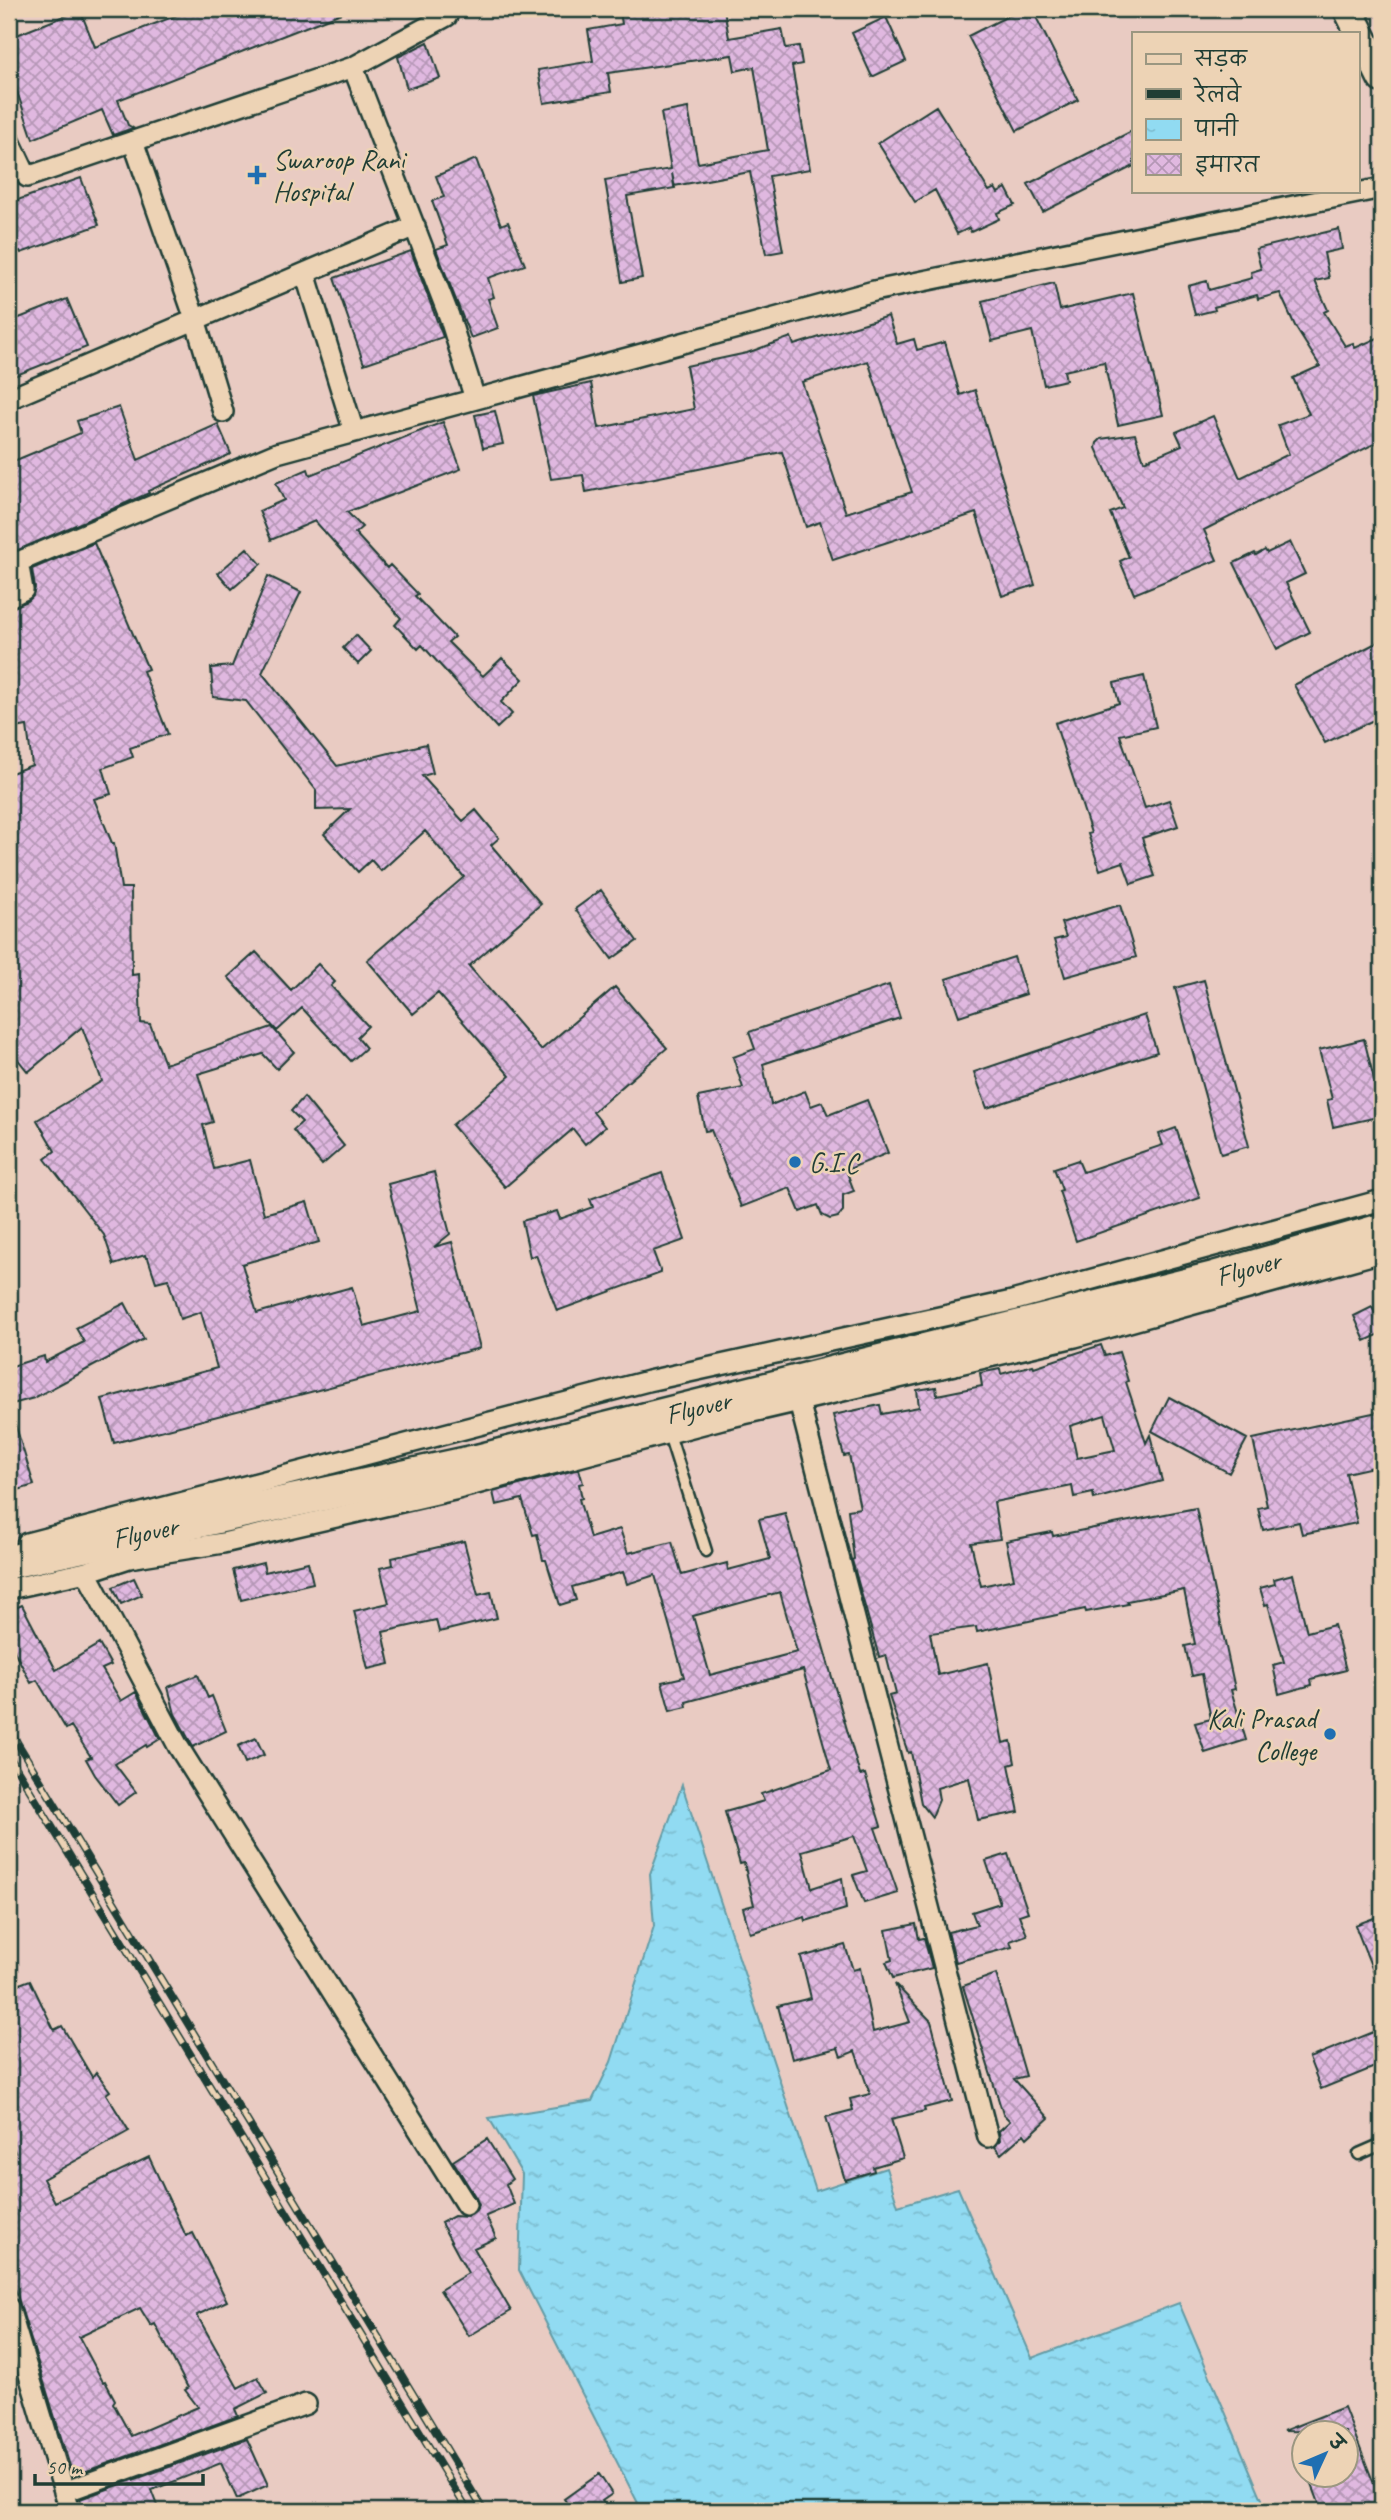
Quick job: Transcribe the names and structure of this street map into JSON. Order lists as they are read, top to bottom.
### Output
{
  "streets": {
    "main road": ["Flyover"]
  },
  "places": {
    "health": ["Swaroop Rani Hospital"],
    "other": ["G.I.C", "Kali Prasad College"]
  },
  "legend": [
    "सड़क",
    "रेलवे",
    "पानी",
    "इमारत"
  ],
  "scale_bar": "50 m",
  "north": "top right"
}
